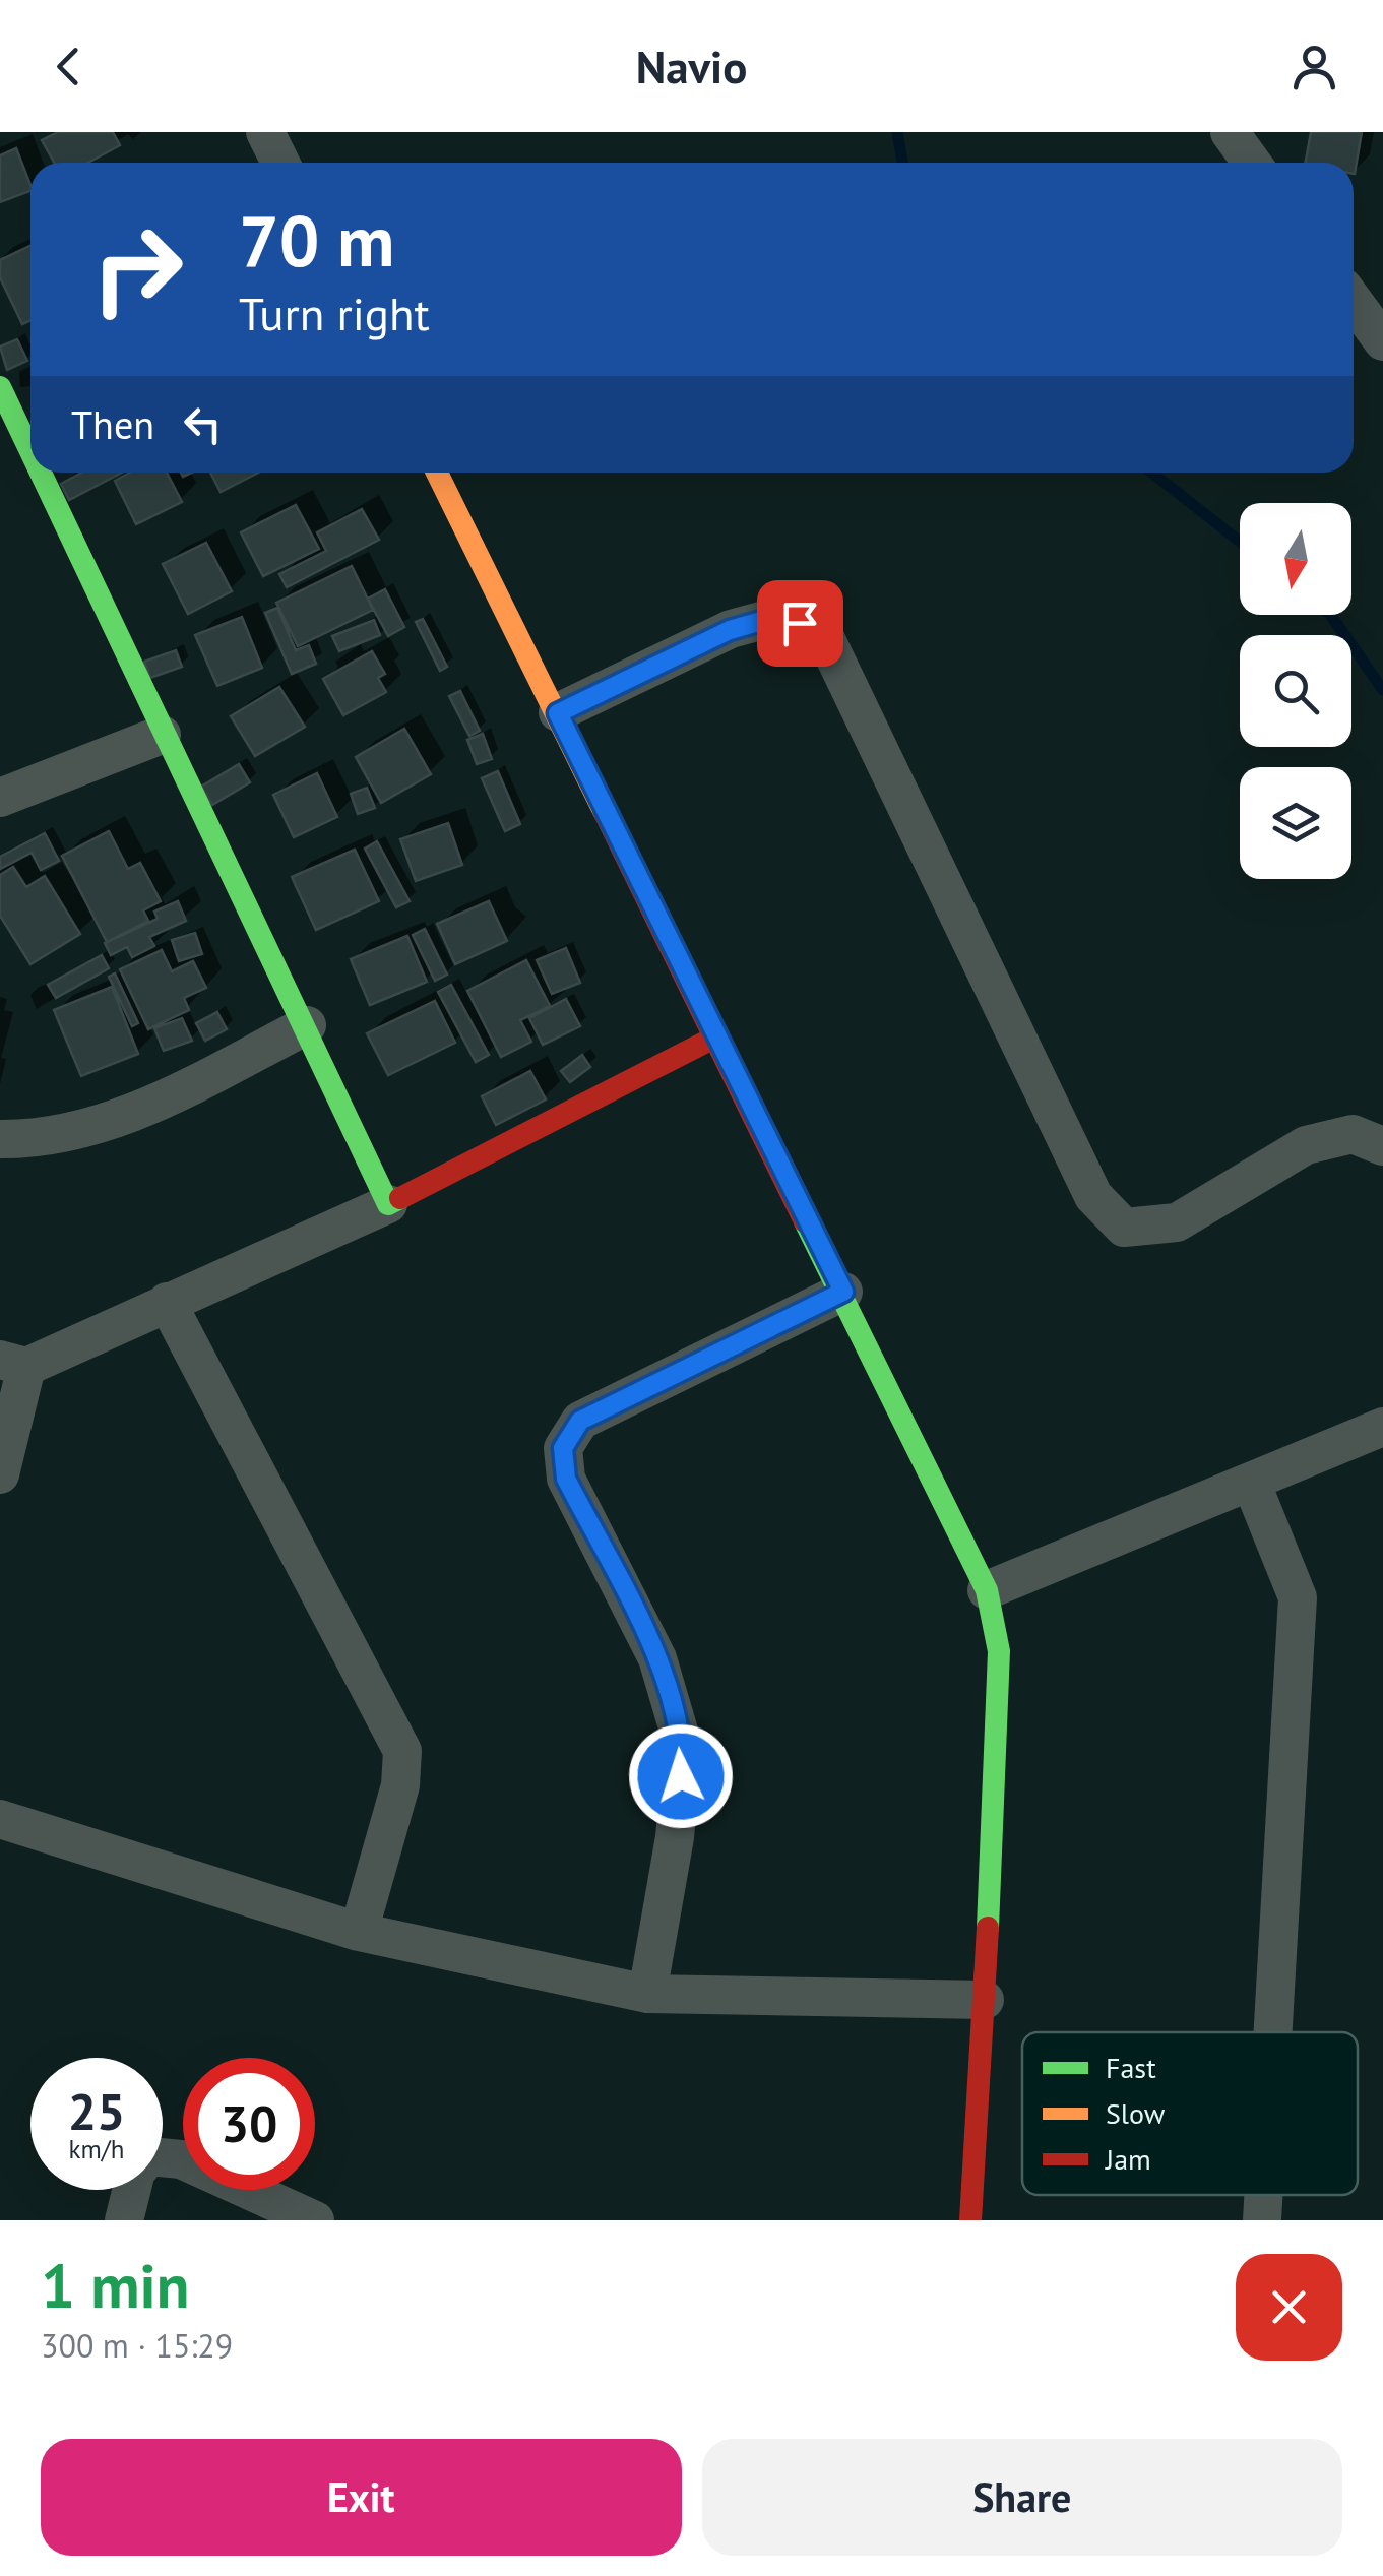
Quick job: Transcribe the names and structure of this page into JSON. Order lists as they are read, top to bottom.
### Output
{
  "legend": ["Fast", "Slow", "Jam"],
  "north": "bottom",
  "page": {
    "header": "Navio",
    "turn": ["70 m", "Turn right"],
    "then": "Then",
    "speed": "25 km/h",
    "limit": "30",
    "heading": ["1 min", "300 m · 15:29"],
    "buttons": ["Exit", "Share"]
  }
}
